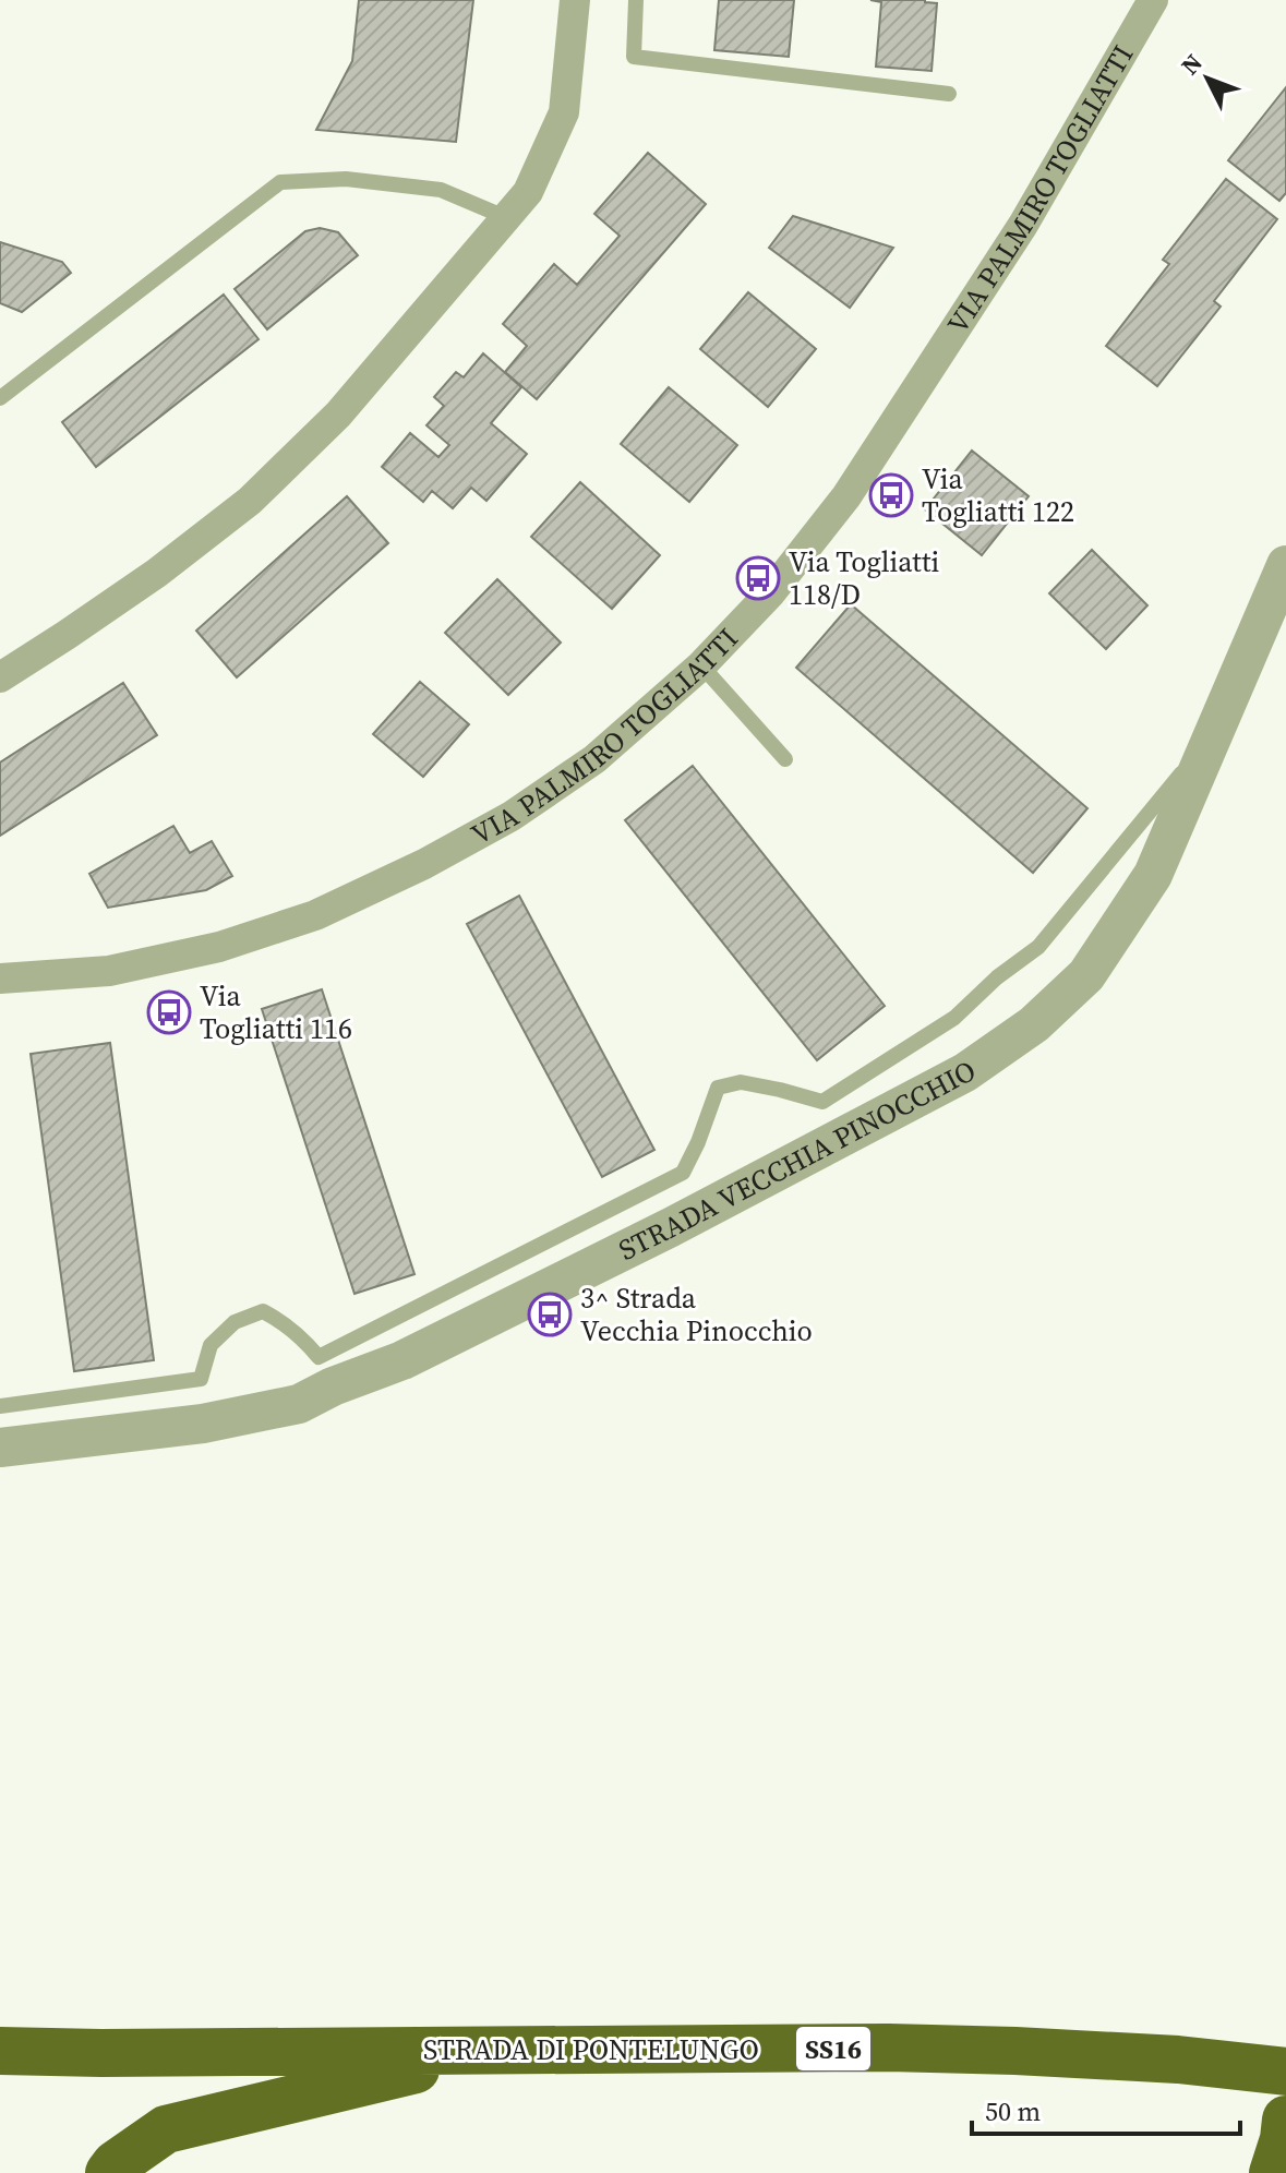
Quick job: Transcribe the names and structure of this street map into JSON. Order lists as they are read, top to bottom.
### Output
{
  "streets": {
    "highway": ["SS16", "STRADA DI PONTELUNGO"],
    "street": ["VIA PALMIRO TOGLIATTI", "STRADA VECCHIA PINOCCHIO"]
  },
  "places": {
    "bus stop": [
      "Via Togliatti 122",
      "Via Togliatti 118/D",
      "Via Togliatti 116",
      "3^ Strada Vecchia Pinocchio"
    ]
  },
  "scale_bar": "50 m",
  "north": "top left"
}
